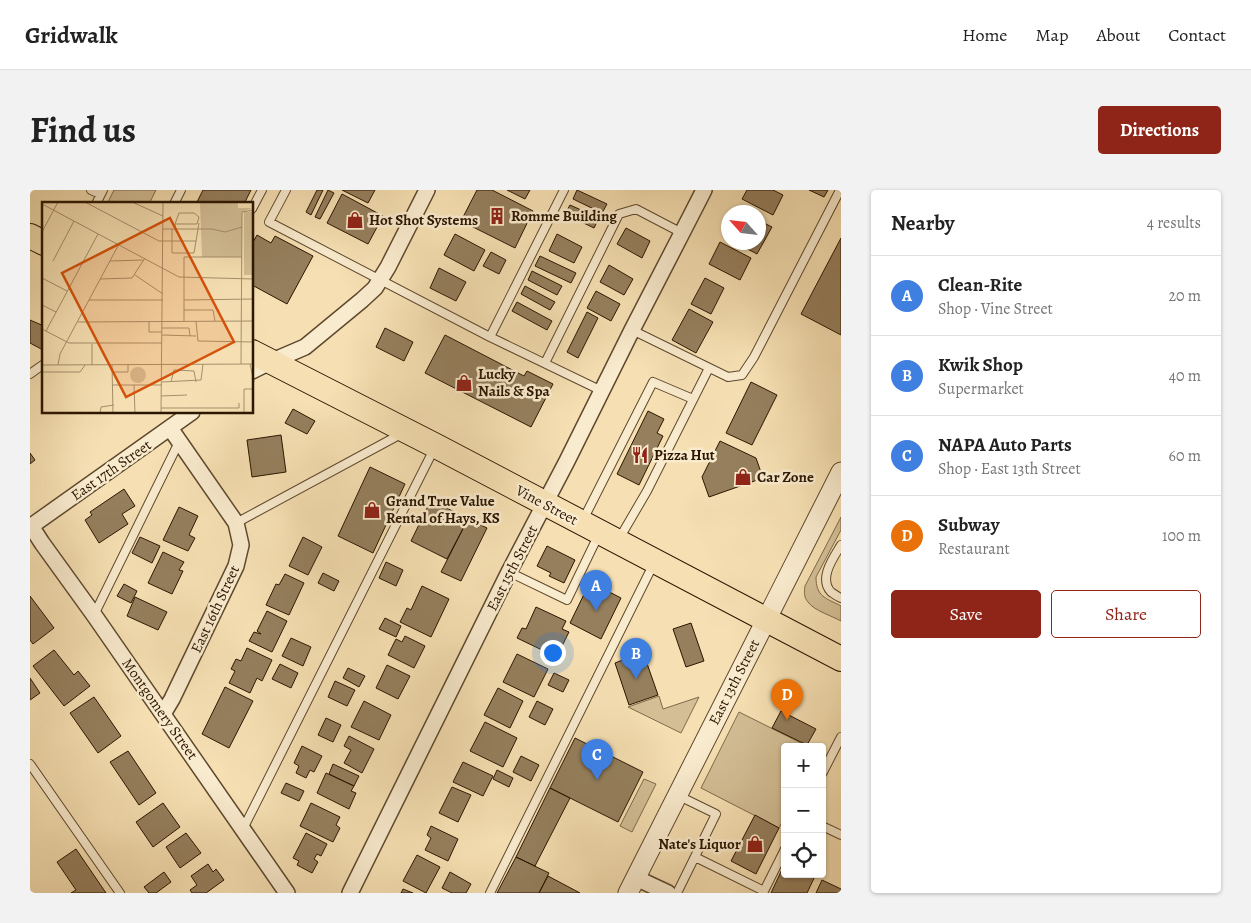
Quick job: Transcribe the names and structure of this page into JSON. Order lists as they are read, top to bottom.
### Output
{
  "streets": {
    "main road": ["Vine Street"],
    "street": [
      "East 17th Street",
      "East 15th Street",
      "East 16th Street",
      "East 13th Street",
      "Montgomery Street"
    ]
  },
  "crossings": [
    ["East 17th Street", "East 16th Street"],
    ["East 17th Street", "Montgomery Street"],
    ["Vine Street", "East 15th Street"],
    ["Vine Street", "East 13th Street"],
    ["East 16th Street", "Montgomery Street"]
  ],
  "places": {
    "building": ["Romme Building"],
    "shop": [
      "Hot Shot Systems",
      "Lucky Nails & Spa",
      "Car Zone",
      "Grand True Value Rental of Hays, KS",
      "Nate's Liquor"
    ],
    "restaurant": ["Pizza Hut"]
  },
  "north": "top left",
  "page": {
    "header": "Gridwalk",
    "nav": [
      "Home",
      "Map",
      "About",
      "Contact"
    ],
    "title": "Find us",
    "buttons": [
      "Directions",
      ["Save", "Share"]
    ],
    "heading": ["Nearby", "4 results"],
    "list": [
      {
        "mark": "A",
        "name": "Clean-Rite",
        "note": "Shop · Vine Street",
        "value": "20 m"
      },
      {
        "mark": "B",
        "name": "Kwik Shop",
        "note": "Supermarket",
        "value": "40 m"
      },
      {
        "mark": "C",
        "name": "NAPA Auto Parts",
        "note": "Shop · East 13th Street",
        "value": "60 m"
      },
      {
        "mark": "D",
        "name": "Subway",
        "note": "Restaurant",
        "value": "100 m"
      }
    ],
    "pins": [
      "A",
      "B",
      "D",
      "C"
    ],
    "map_buttons": ["+", "−"]
  }
}
